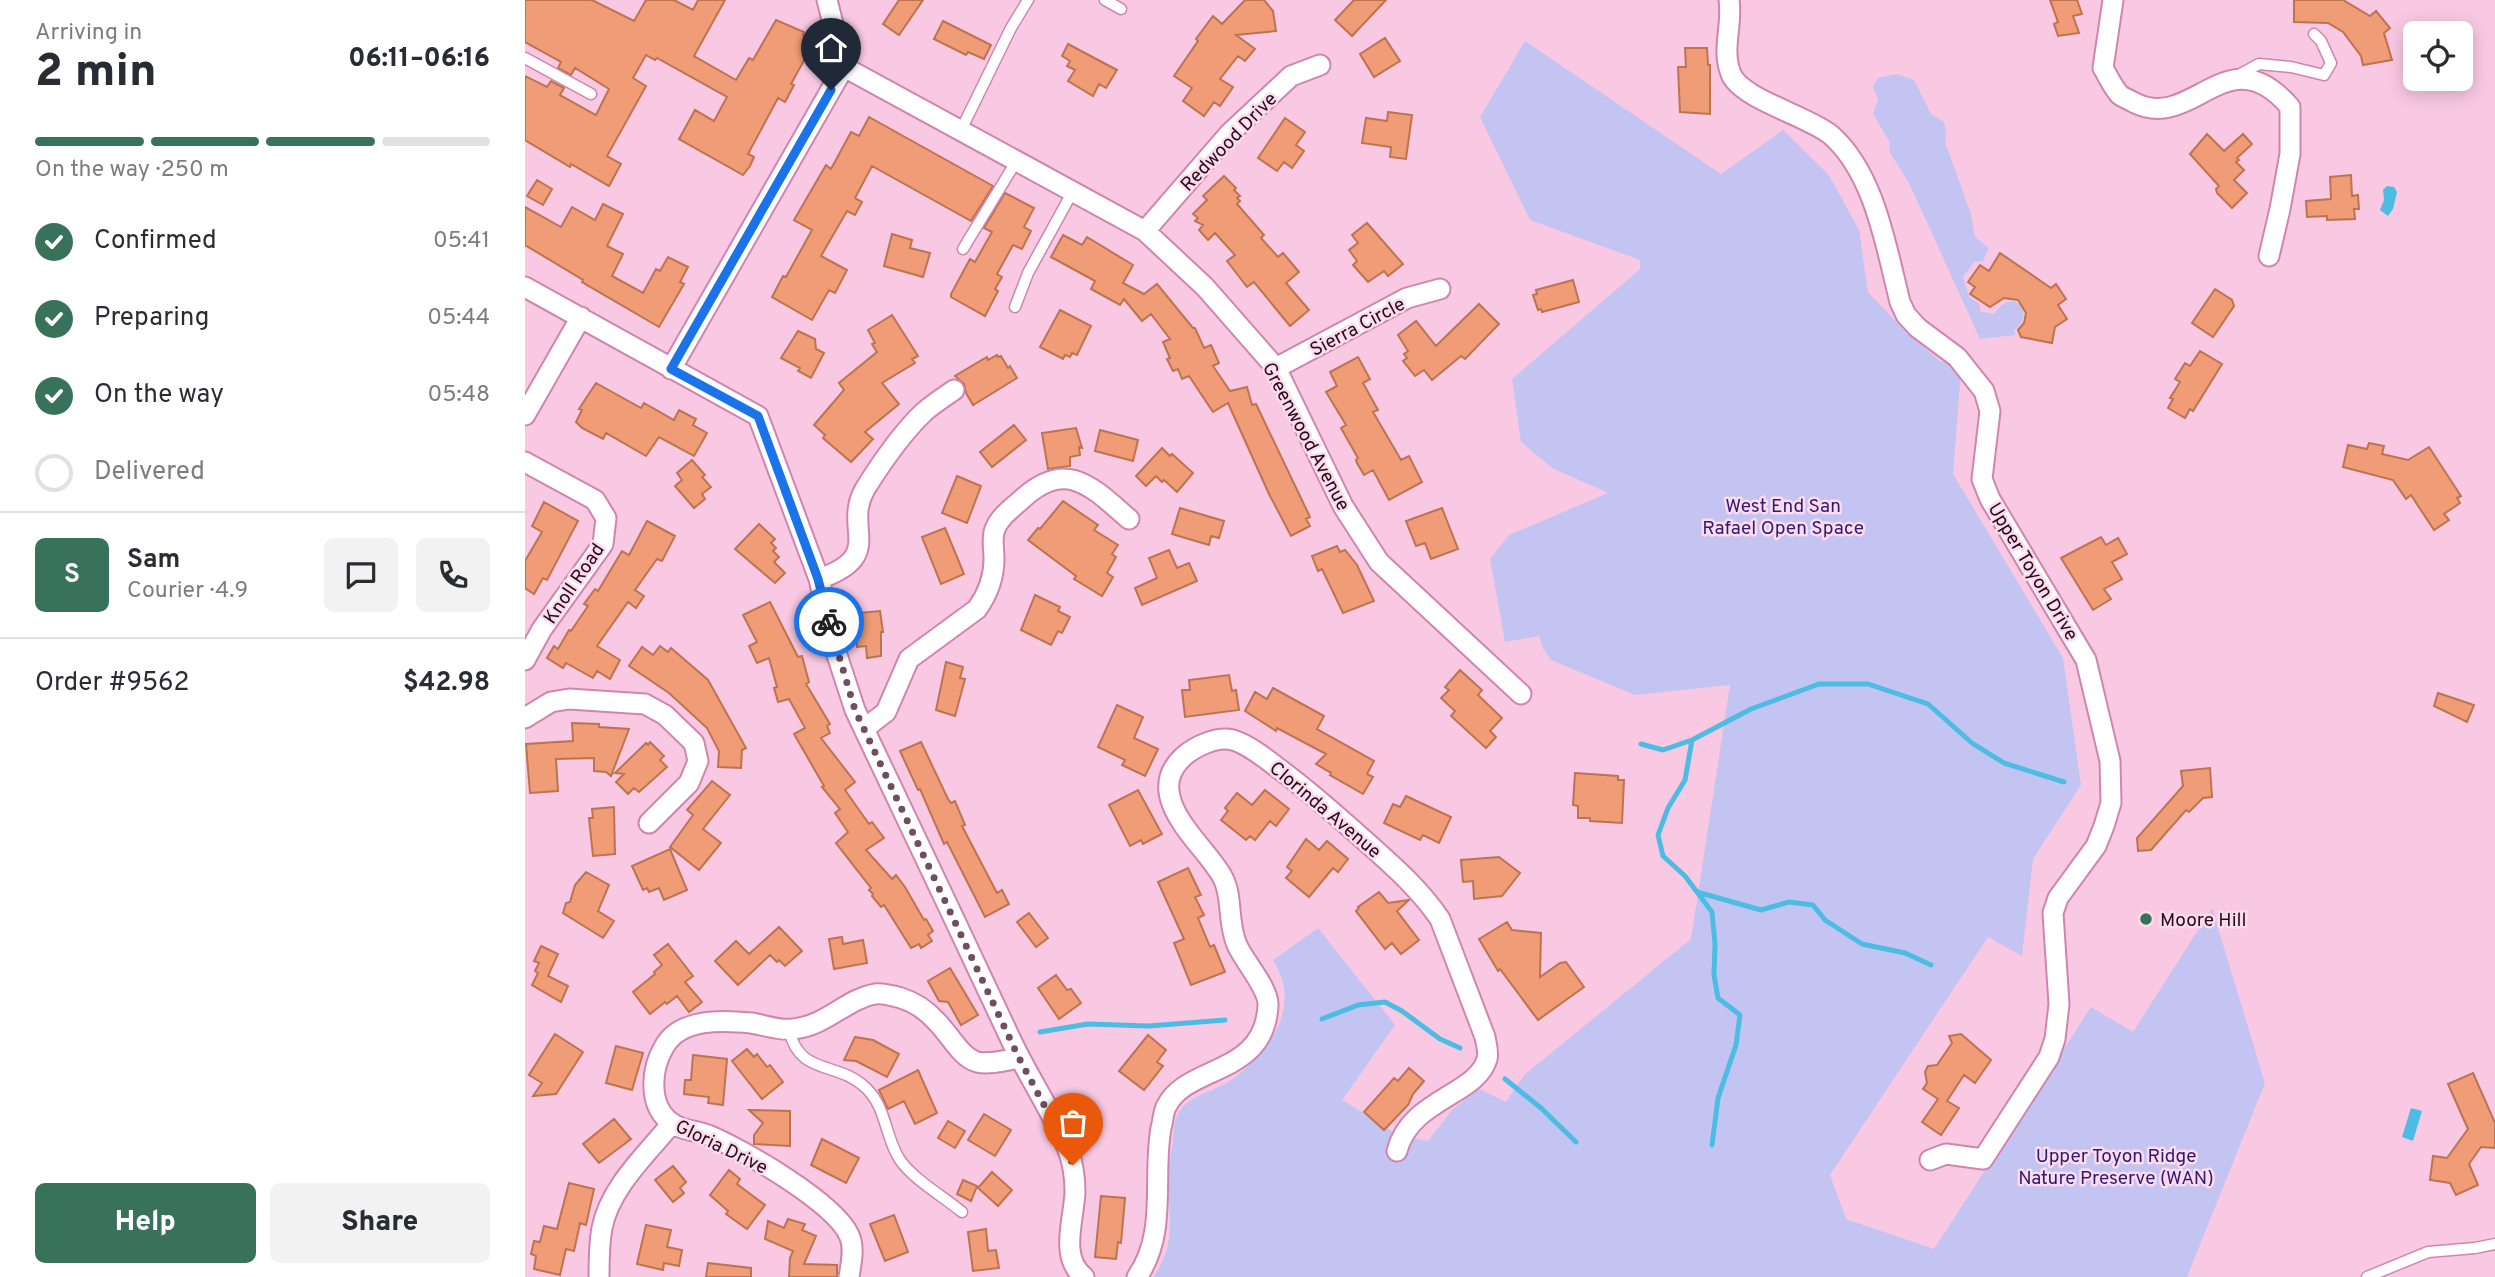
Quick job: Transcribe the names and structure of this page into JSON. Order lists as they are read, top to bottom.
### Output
{
  "streets": {
    "street": [
      "Redwood Drive",
      "Sierra Circle",
      "Greenwood Avenue",
      "Upper Toyon Drive",
      "Knoll Road",
      "Clorinda Avenue",
      "Gloria Drive"
    ]
  },
  "crossings": [
    ["Redwood Drive", "Greenwood Avenue"],
    ["Sierra Circle", "Greenwood Avenue"]
  ],
  "parks": ["West End San Rafael Open Space", "Upper Toyon Ridge Nature Preserve (WAN)"],
  "places": ["Moore Hill"],
  "page": {
    "heading": ["2 min", "Arriving in", "06:11–06:16"],
    "panel": [
      "Sam",
      "Courier · 4.9",
      "Order #9562",
      "$42.98"
    ],
    "bar": "On the way · 250 m",
    "list": [
      ["Confirmed", "05:41"],
      ["Preparing", "05:44"],
      ["On the way", "05:48"],
      "Delivered"
    ],
    "round": "S",
    "buttons": ["Help", "Share"]
  }
}
